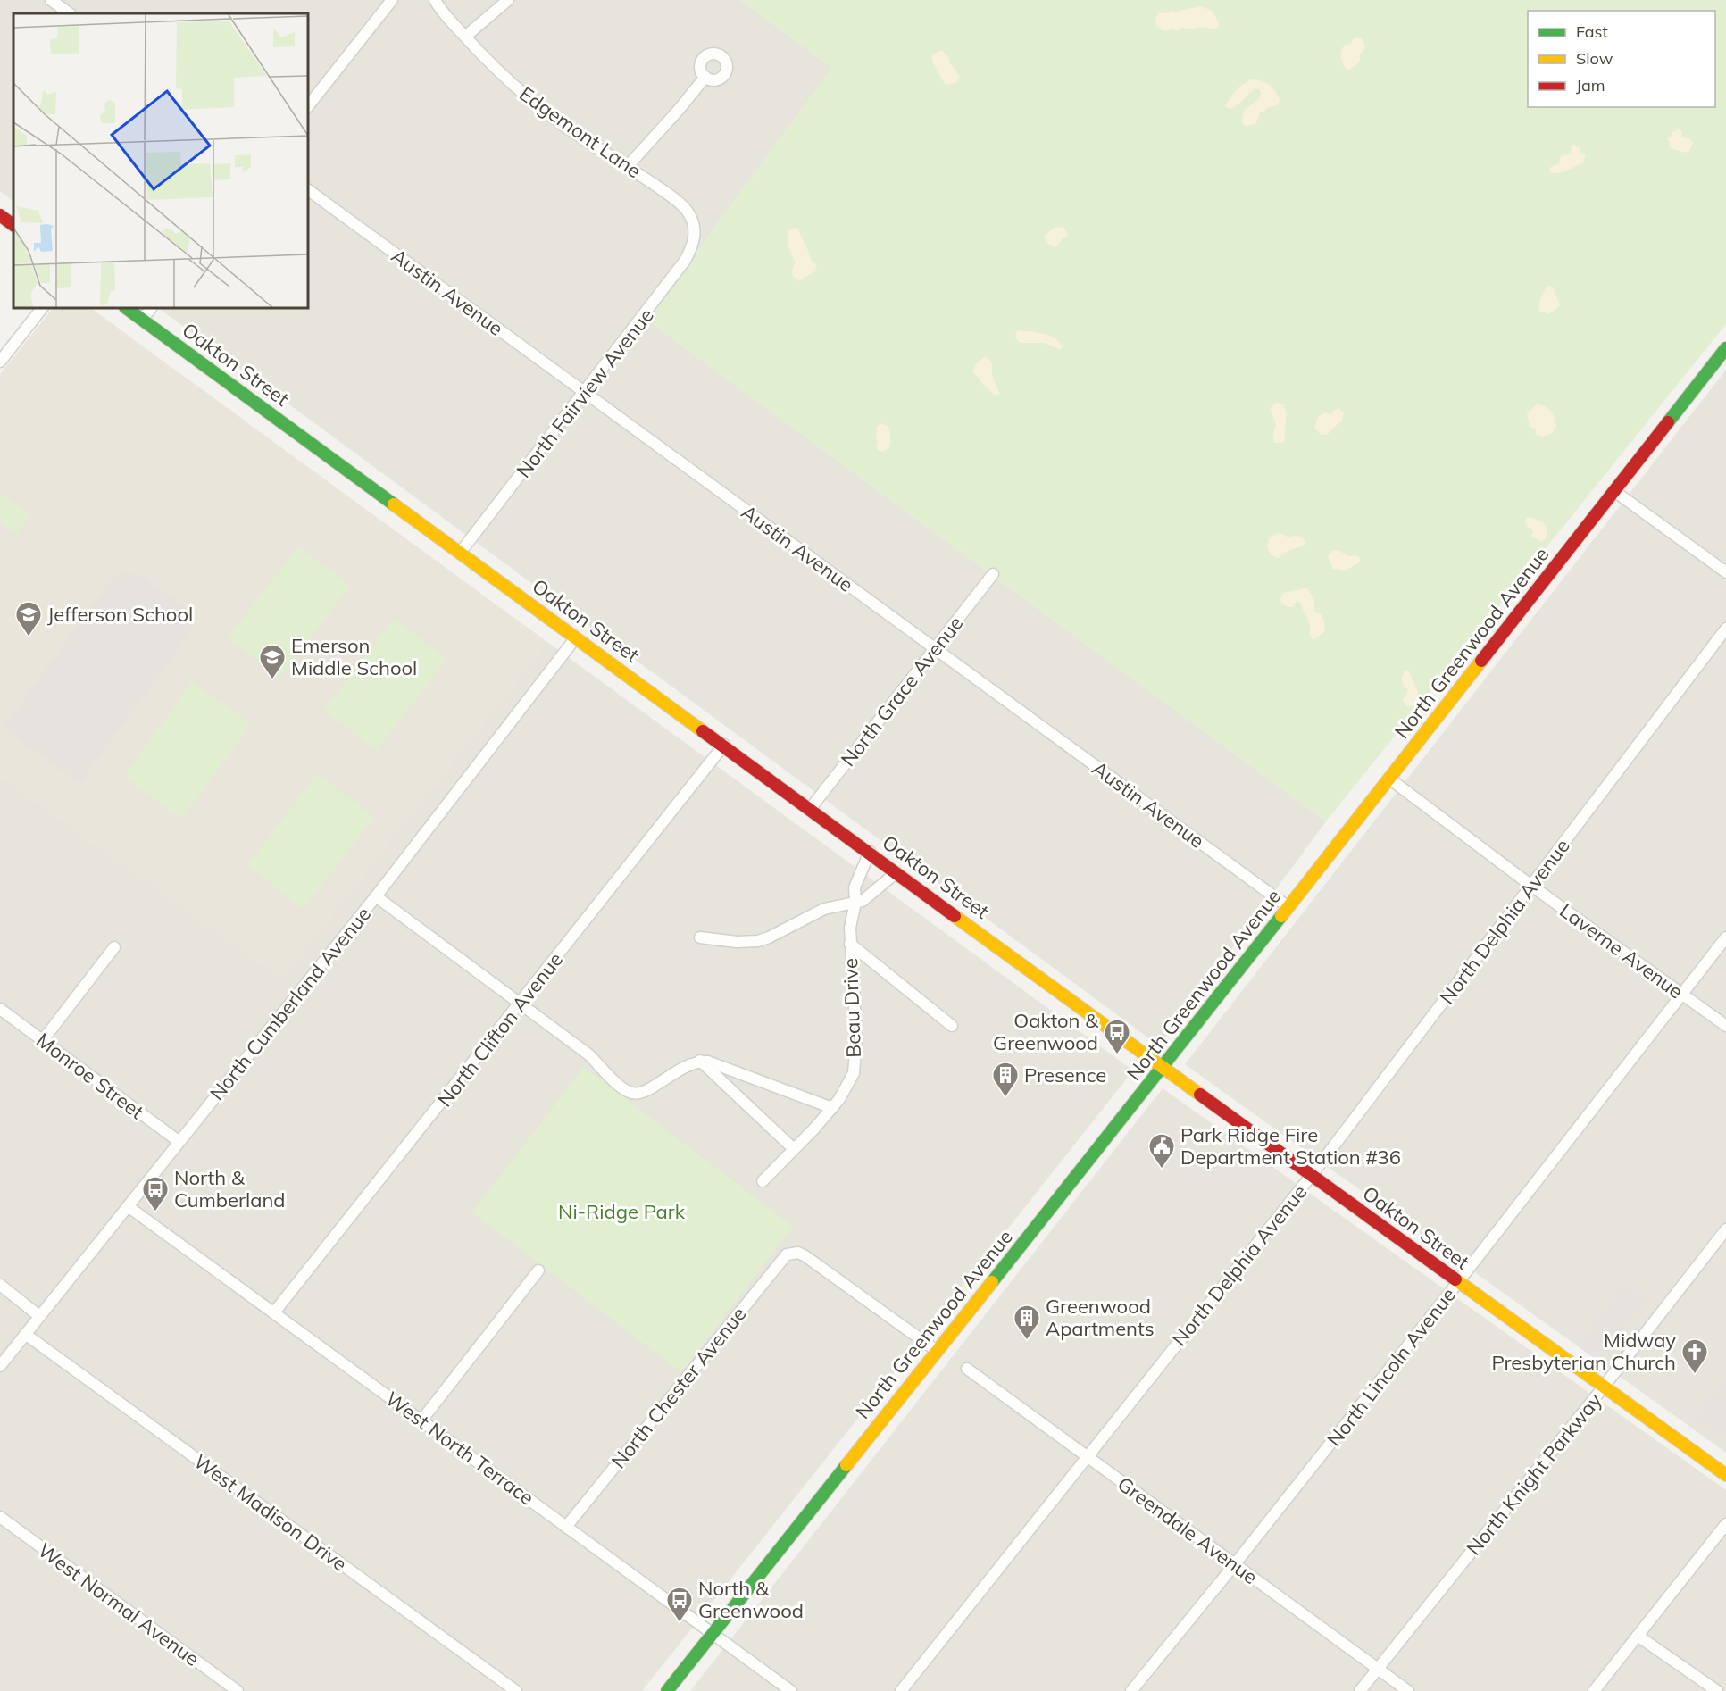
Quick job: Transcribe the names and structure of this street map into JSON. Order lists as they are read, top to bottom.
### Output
{
  "streets": {
    "main road": ["Oakton Street", "North Greenwood Avenue"],
    "street": [
      "Edgemont Lane",
      "Austin Avenue",
      "North Fairview Avenue",
      "North Grace Avenue",
      "North Delphia Avenue",
      "Laverne Avenue",
      "North Cumberland Avenue",
      "Beau Drive",
      "North Clifton Avenue",
      "Monroe Street",
      "North Lincoln Avenue",
      "North Chester Avenue",
      "West North Terrace",
      "North Knight Parkway",
      "West Madison Drive",
      "Greendale Avenue",
      "West Normal Avenue"
    ]
  },
  "crossings": [
    ["Edgemont Lane", "North Fairview Avenue"],
    ["Austin Avenue", "North Fairview Avenue"],
    ["Austin Avenue", "North Greenwood Avenue"],
    ["Austin Avenue", "North Grace Avenue"],
    ["Oakton Street", "North Fairview Avenue"],
    ["Oakton Street", "North Greenwood Avenue"],
    ["Oakton Street", "North Grace Avenue"],
    ["Oakton Street", "North Delphia Avenue"],
    ["Oakton Street", "North Cumberland Avenue"],
    ["Oakton Street", "Beau Drive"],
    ["Oakton Street", "North Clifton Avenue"],
    ["Oakton Street", "North Lincoln Avenue"],
    ["Oakton Street", "North Knight Parkway"],
    ["North Greenwood Avenue", "Laverne Avenue"],
    ["North Greenwood Avenue", "North Chester Avenue"],
    ["North Greenwood Avenue", "West North Terrace"],
    ["North Delphia Avenue", "Laverne Avenue"],
    ["North Delphia Avenue", "Greendale Avenue"],
    ["Laverne Avenue", "North Lincoln Avenue"],
    ["North Cumberland Avenue", "Monroe Street"],
    ["North Cumberland Avenue", "West North Terrace"],
    ["North Cumberland Avenue", "West Madison Drive"],
    ["North Clifton Avenue", "West North Terrace"],
    ["North Lincoln Avenue", "Greendale Avenue"],
    ["North Chester Avenue", "West North Terrace"],
    ["North Knight Parkway", "Greendale Avenue"]
  ],
  "parks": ["Ni-Ridge Park"],
  "places": {
    "school or university": ["Jefferson School", "Emerson Middle School"],
    "bus stop": ["Oakton & Greenwood", "North & Cumberland", "North & Greenwood"],
    "building": ["Presence", "Greenwood Apartments"],
    "public building": ["Park Ridge Fire Department Station #36"],
    "church": ["Midway Presbyterian Church"]
  },
  "legend": ["Fast", "Slow", "Jam"]
}
